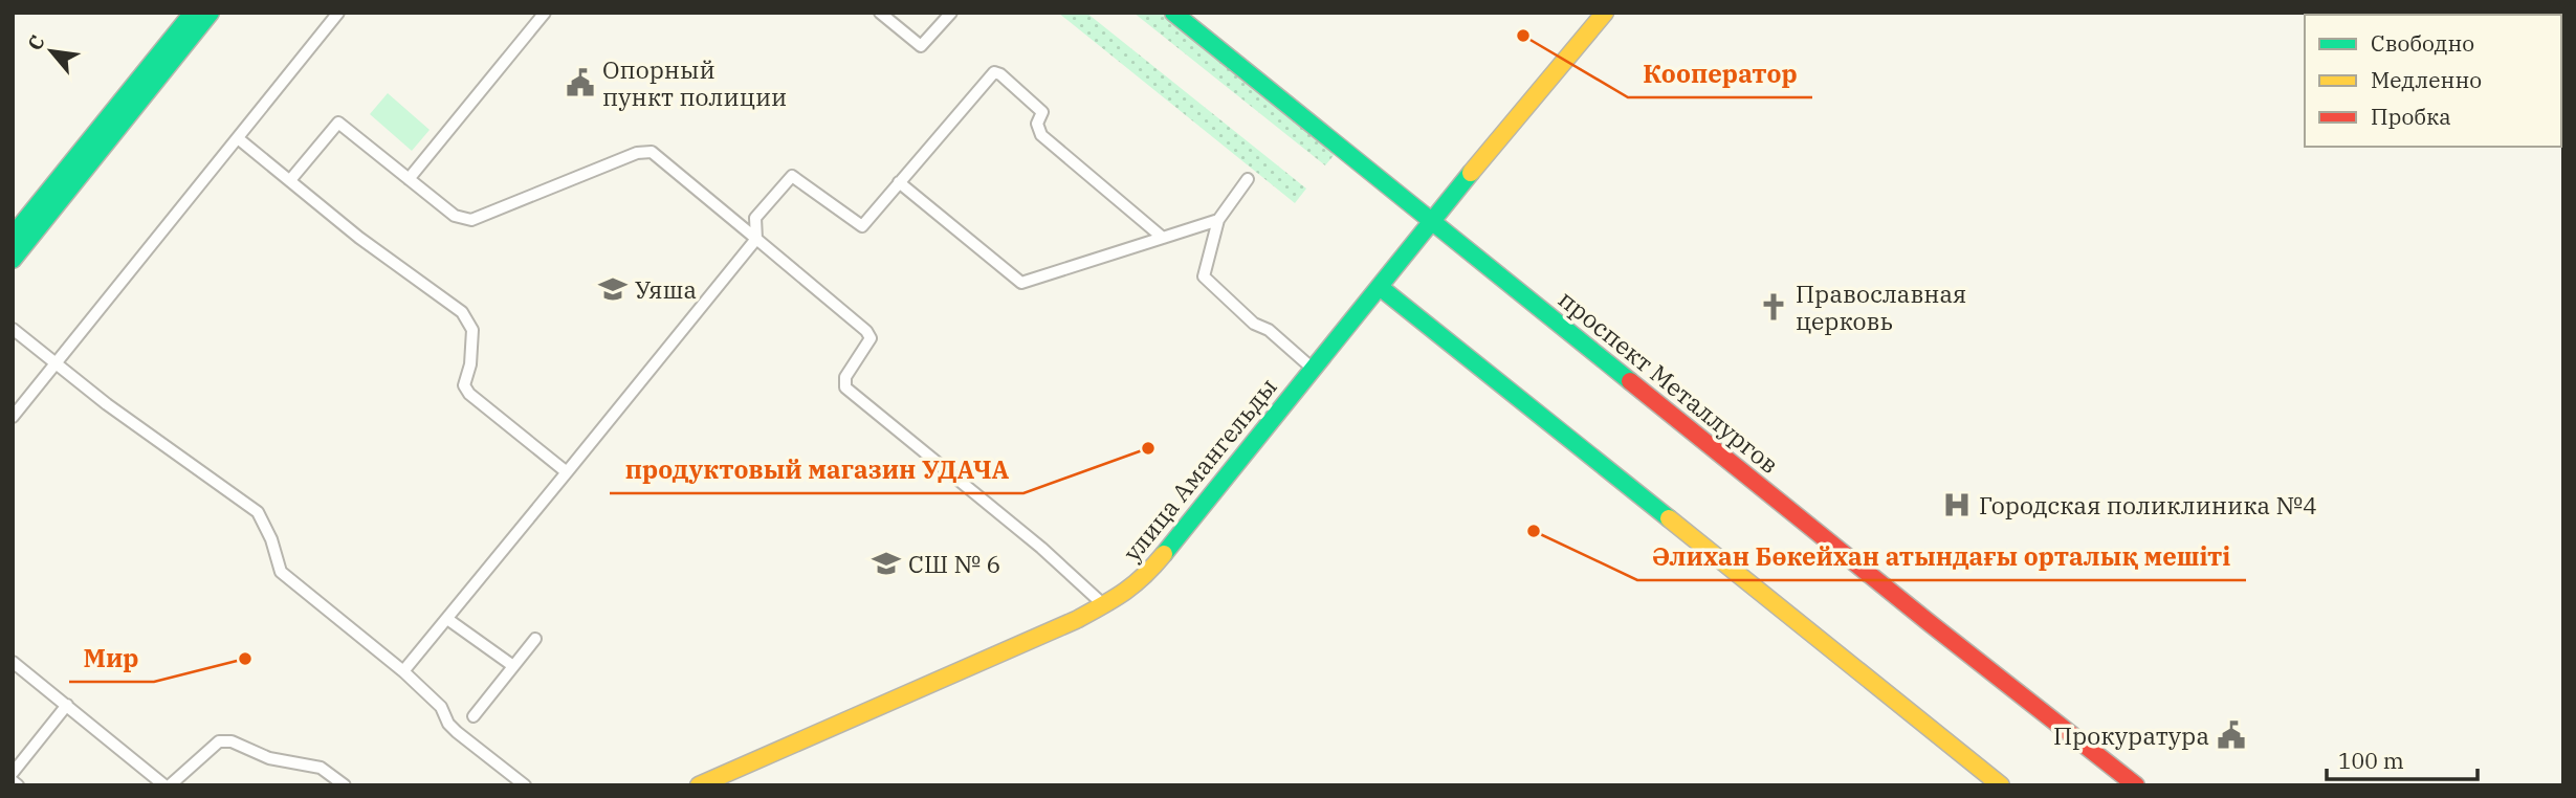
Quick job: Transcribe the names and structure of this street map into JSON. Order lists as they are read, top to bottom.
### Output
{
  "streets": {
    "main road": ["проспект Металлургов", "улица Амангельды"]
  },
  "crossings": [
    ["проспект Металлургов", "улица Амангельды"]
  ],
  "places": {
    "other": [
      "Кооператор",
      "продуктовый магазин УДАЧА",
      "Әлихан Бөкейхан атындағы орталық мешіті",
      "Мир"
    ],
    "public building": ["Опорный пункт полиции", "Прокуратура"],
    "school or university": ["Уяша", "СШ № 6"],
    "church": ["Православная церковь"],
    "hospital": ["Городская поликлиника №4"]
  },
  "legend": ["Свободно", "Медленно", "Пробка"],
  "scale_bar": "100 m",
  "north": "top left"
}
